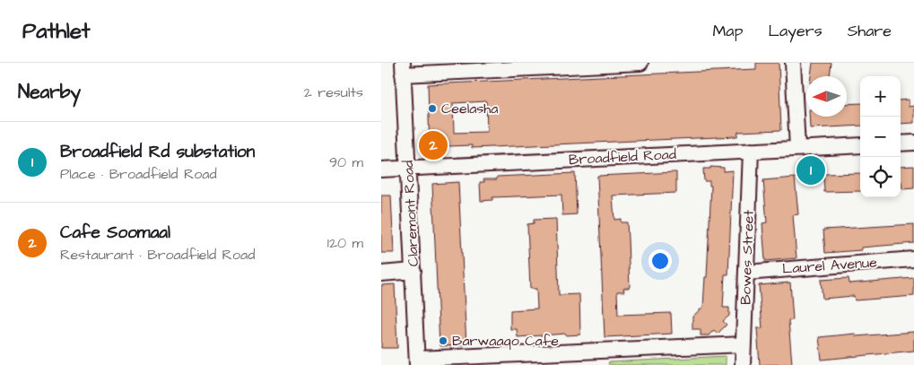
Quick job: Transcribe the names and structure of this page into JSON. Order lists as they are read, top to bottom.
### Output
{
  "streets": {
    "street": [
      "Broadfield Road",
      "Claremont Road",
      "Bowes Street",
      "Laurel Avenue"
    ]
  },
  "crossings": [
    ["Broadfield Road", "Claremont Road"],
    ["Broadfield Road", "Bowes Street"],
    ["Bowes Street", "Laurel Avenue"]
  ],
  "places": ["Ceelasha", "Barwaaqo Cafe"],
  "north": "left",
  "page": {
    "header": "Pathlet",
    "nav": ["Map", "Layers", "Share"],
    "heading": ["Nearby", "2 results"],
    "map_buttons": ["+", "−"],
    "list": [
      {
        "mark": "1",
        "name": "Broadfield Rd substation",
        "note": "Place · Broadfield Road",
        "value": "90 m"
      },
      {
        "mark": "2",
        "name": "Cafe Soomaal",
        "note": "Restaurant · Broadfield Road",
        "value": "120 m"
      }
    ],
    "pins": ["2", "1"]
  }
}
